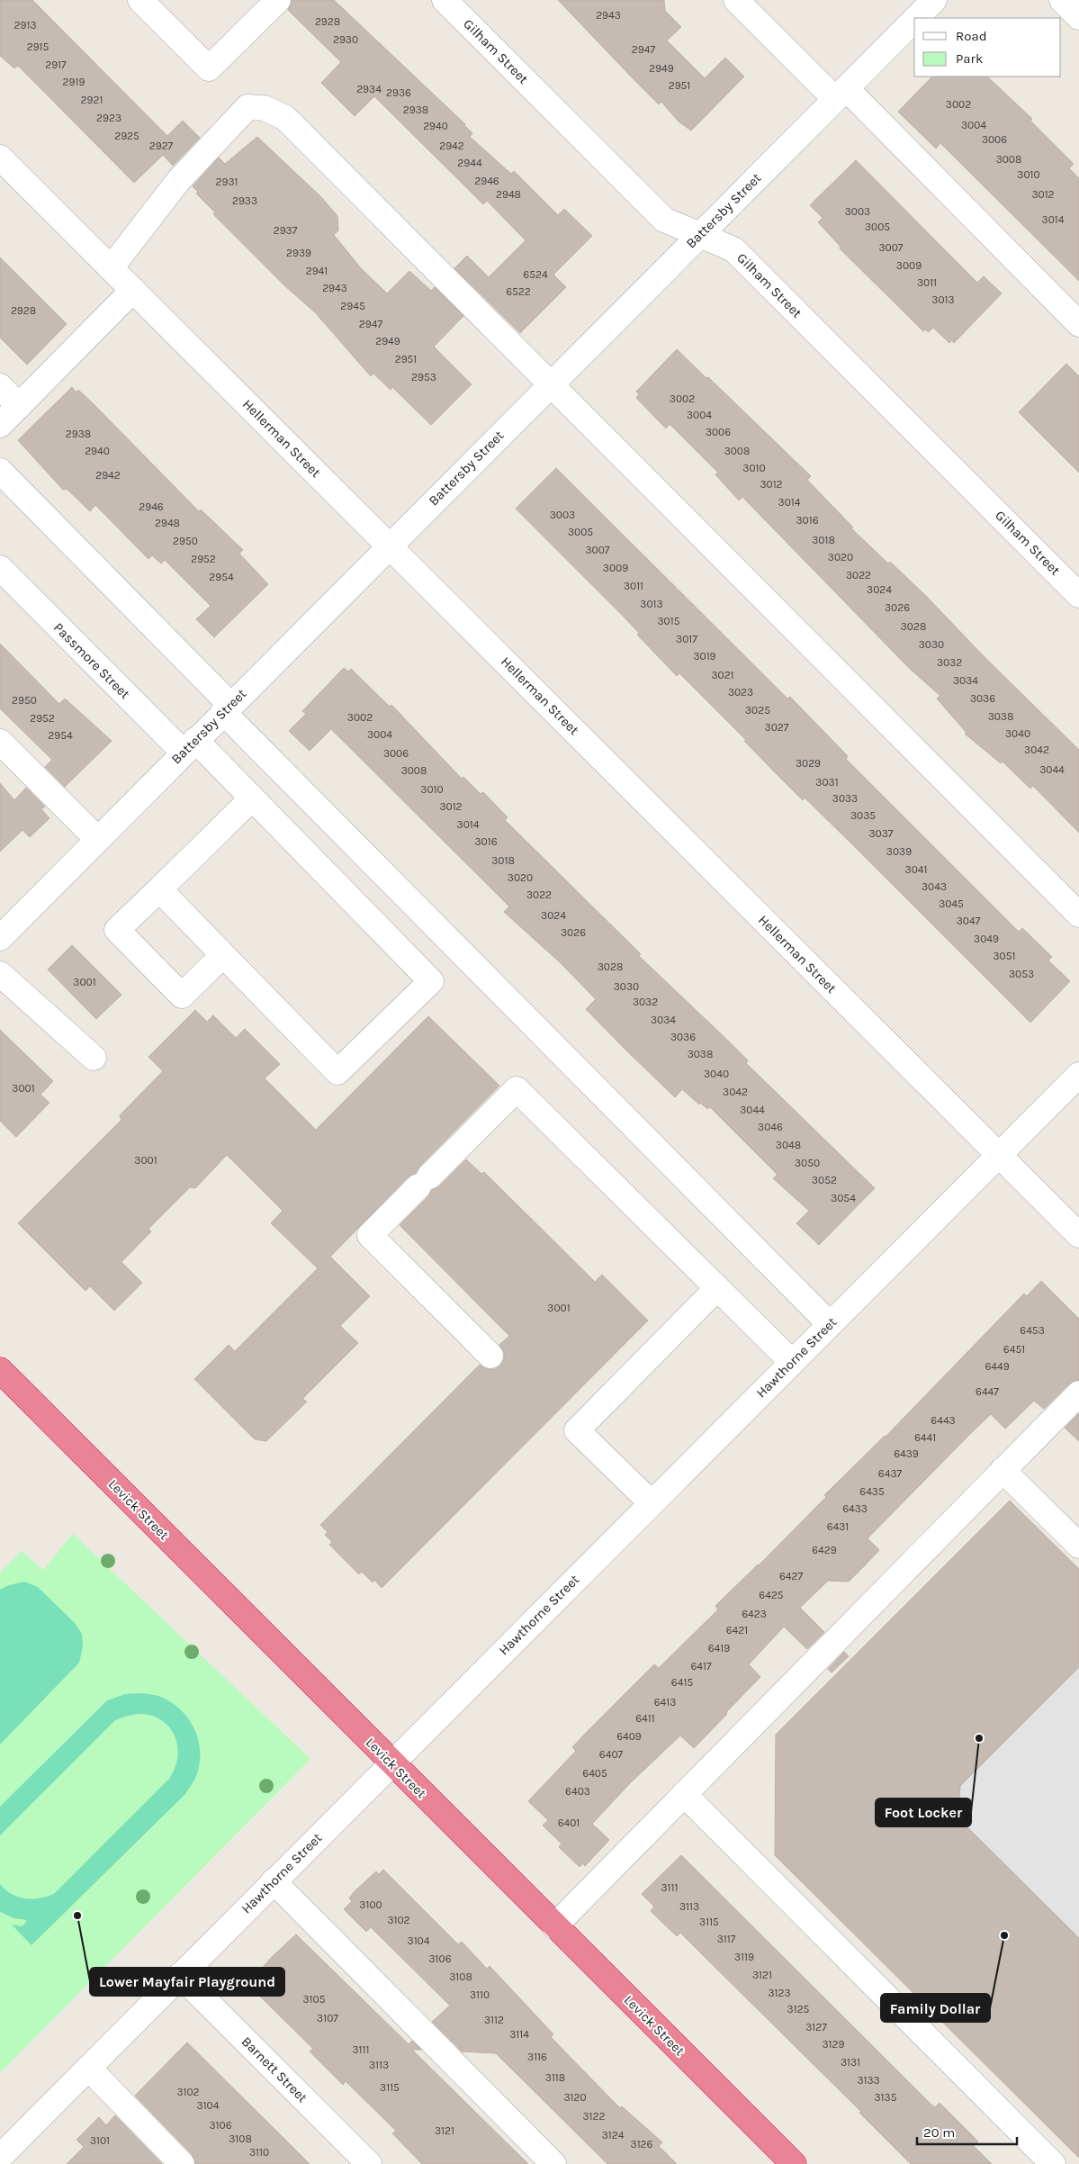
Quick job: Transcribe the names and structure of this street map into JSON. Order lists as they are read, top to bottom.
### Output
{
  "streets": {
    "highway": ["Levick Street"],
    "street": [
      "Gilham Street",
      "Battersby Street",
      "Hellerman Street",
      "Passmore Street",
      "Hawthorne Street",
      "Barnett Street"
    ]
  },
  "crossings": [
    ["Gilham Street", "Battersby Street"],
    ["Battersby Street", "Hellerman Street"],
    ["Battersby Street", "Passmore Street"],
    ["Hellerman Street", "Hawthorne Street"],
    ["Hawthorne Street", "Levick Street"],
    ["Hawthorne Street", "Barnett Street"]
  ],
  "places": ["Foot Locker", "Lower Mayfair Playground", "Family Dollar"],
  "house_numbers": [
    "2943",
    "2928",
    "2913",
    "2930",
    "2915",
    "2947",
    "2917",
    "2949",
    "2919",
    "2951",
    "2934",
    "2936",
    "2921",
    "3002",
    "2938",
    "2923",
    "3004",
    "2940",
    "2925",
    "3006",
    "2927",
    "2942",
    "3008",
    "2944",
    "3010",
    "2946",
    "2931",
    "2948",
    "3012",
    "2933",
    "3003",
    "3014",
    "3005",
    "2937",
    "3007",
    "2939",
    "3009",
    "2941",
    "6524",
    "3011",
    "2943",
    "6522",
    "3013",
    "2945",
    "2928",
    "2947",
    "2949",
    "2951",
    "2953",
    "3002",
    "3004",
    "3006",
    "2938",
    "2940",
    "3008",
    "3010",
    "2942",
    "3012",
    "3014",
    "2946",
    "3003",
    "3016",
    "2948",
    "3005",
    "3018",
    "2950",
    "3007",
    "3020",
    "2952",
    "3009",
    "3022",
    "2954",
    "3011",
    "3024",
    "3013",
    "3026",
    "3015",
    "3028",
    "3017",
    "3030",
    "3019",
    "3032",
    "3021",
    "3034",
    "3023",
    "3036",
    "2950",
    "3025",
    "3038",
    "3002",
    "2952",
    "3027",
    "3040",
    "3004",
    "2954",
    "3042",
    "3006",
    "3029",
    "3044",
    "3008",
    "3031",
    "3010",
    "3033",
    "3012",
    "3035",
    "3014",
    "3037",
    "3016",
    "3039",
    "3018",
    "3041",
    "3020",
    "3043",
    "3022",
    "3045",
    "3024",
    "3047",
    "3026",
    "3049",
    "3051",
    "3028",
    "3053",
    "3001",
    "3030",
    "3032",
    "3034",
    "3036",
    "3038",
    "3040",
    "3001",
    "3042",
    "3044",
    "3046",
    "3048",
    "3001",
    "3050",
    "3052",
    "3054",
    "3001",
    "6453",
    "6451",
    "6449",
    "6447",
    "6443",
    "6441",
    "6439",
    "6437",
    "6435",
    "6433",
    "6431",
    "6429",
    "6427",
    "6425",
    "6423",
    "6421",
    "6419",
    "6417",
    "6415",
    "6413",
    "6411",
    "6409",
    "6407",
    "6405",
    "6403",
    "6401",
    "3111",
    "3100",
    "3113",
    "3102",
    "3115",
    "3117",
    "3104",
    "3119",
    "3106",
    "3121",
    "3108",
    "3123",
    "3110",
    "3105",
    "3125",
    "3107",
    "3112",
    "3127",
    "3114",
    "3129",
    "3111",
    "3116",
    "3131",
    "3113",
    "3118",
    "3133",
    "3115",
    "3102",
    "3120",
    "3135",
    "3104",
    "3122",
    "3106",
    "3121",
    "3124",
    "3108",
    "3101",
    "3126",
    "3110"
  ],
  "legend": ["Road", "Park"],
  "scale_bar": "20 m"
}
